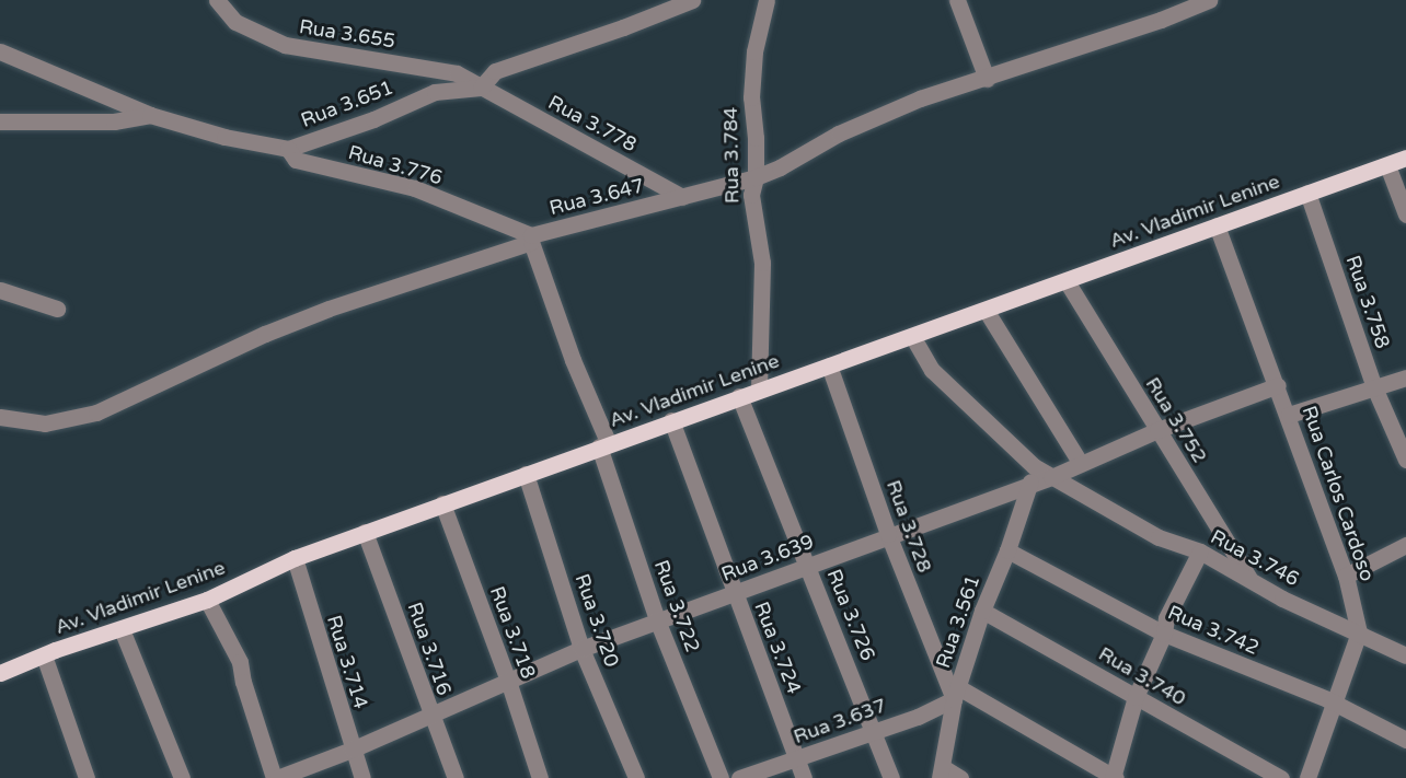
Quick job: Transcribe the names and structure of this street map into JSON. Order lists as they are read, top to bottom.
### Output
{
  "streets": {
    "main road": ["Av. Vladimir Lenine"],
    "street": [
      "Rua 3.655",
      "Rua 3.651",
      "Rua 3.778",
      "Rua 3.784",
      "Rua 3.776",
      "Rua 3.647",
      "Rua 3.758",
      "Rua 3.752",
      "Rua Carlos Cardoso",
      "Rua 3.728",
      "Rua 3.639",
      "Rua 3.746",
      "Rua 3.722",
      "Rua 3.726",
      "Rua 3.720",
      "Rua 3.561",
      "Rua 3.742",
      "Rua 3.718",
      "Rua 3.724",
      "Rua 3.716",
      "Rua 3.714",
      "Rua 3.740",
      "Rua 3.637"
    ]
  },
  "crossings": [
    ["Rua 3.655", "Rua 3.651"],
    ["Rua 3.655", "Rua 3.778"],
    ["Rua 3.651", "Rua 3.778"],
    ["Rua 3.651", "Rua 3.776"],
    ["Rua 3.778", "Rua 3.647"],
    ["Rua 3.784", "Rua 3.647"],
    ["Rua 3.784", "Av. Vladimir Lenine"],
    ["Rua 3.776", "Rua 3.647"],
    ["Rua 3.776", "Rua 3.722"],
    ["Rua 3.647", "Rua 3.722"],
    ["Av. Vladimir Lenine", "Rua 3.758"],
    ["Av. Vladimir Lenine", "Rua 3.752"],
    ["Av. Vladimir Lenine", "Rua Carlos Cardoso"],
    ["Av. Vladimir Lenine", "Rua 3.728"],
    ["Av. Vladimir Lenine", "Rua 3.746"],
    ["Av. Vladimir Lenine", "Rua 3.722"],
    ["Av. Vladimir Lenine", "Rua 3.726"],
    ["Av. Vladimir Lenine", "Rua 3.720"],
    ["Av. Vladimir Lenine", "Rua 3.718"],
    ["Av. Vladimir Lenine", "Rua 3.724"],
    ["Av. Vladimir Lenine", "Rua 3.716"],
    ["Av. Vladimir Lenine", "Rua 3.714"],
    ["Rua 3.752", "Rua 3.639"],
    ["Rua 3.752", "Rua 3.746"],
    ["Rua Carlos Cardoso", "Rua 3.639"],
    ["Rua Carlos Cardoso", "Rua 3.746"],
    ["Rua 3.728", "Rua 3.639"],
    ["Rua 3.728", "Rua 3.561"],
    ["Rua 3.728", "Rua 3.637"],
    ["Rua 3.639", "Rua 3.746"],
    ["Rua 3.639", "Rua 3.722"],
    ["Rua 3.639", "Rua 3.726"],
    ["Rua 3.639", "Rua 3.720"],
    ["Rua 3.639", "Rua 3.561"],
    ["Rua 3.639", "Rua 3.718"],
    ["Rua 3.639", "Rua 3.724"],
    ["Rua 3.639", "Rua 3.716"],
    ["Rua 3.639", "Rua 3.714"],
    ["Rua 3.726", "Rua 3.637"],
    ["Rua 3.561", "Rua 3.742"],
    ["Rua 3.561", "Rua 3.740"],
    ["Rua 3.561", "Rua 3.637"],
    ["Rua 3.724", "Rua 3.637"]
  ]
}
